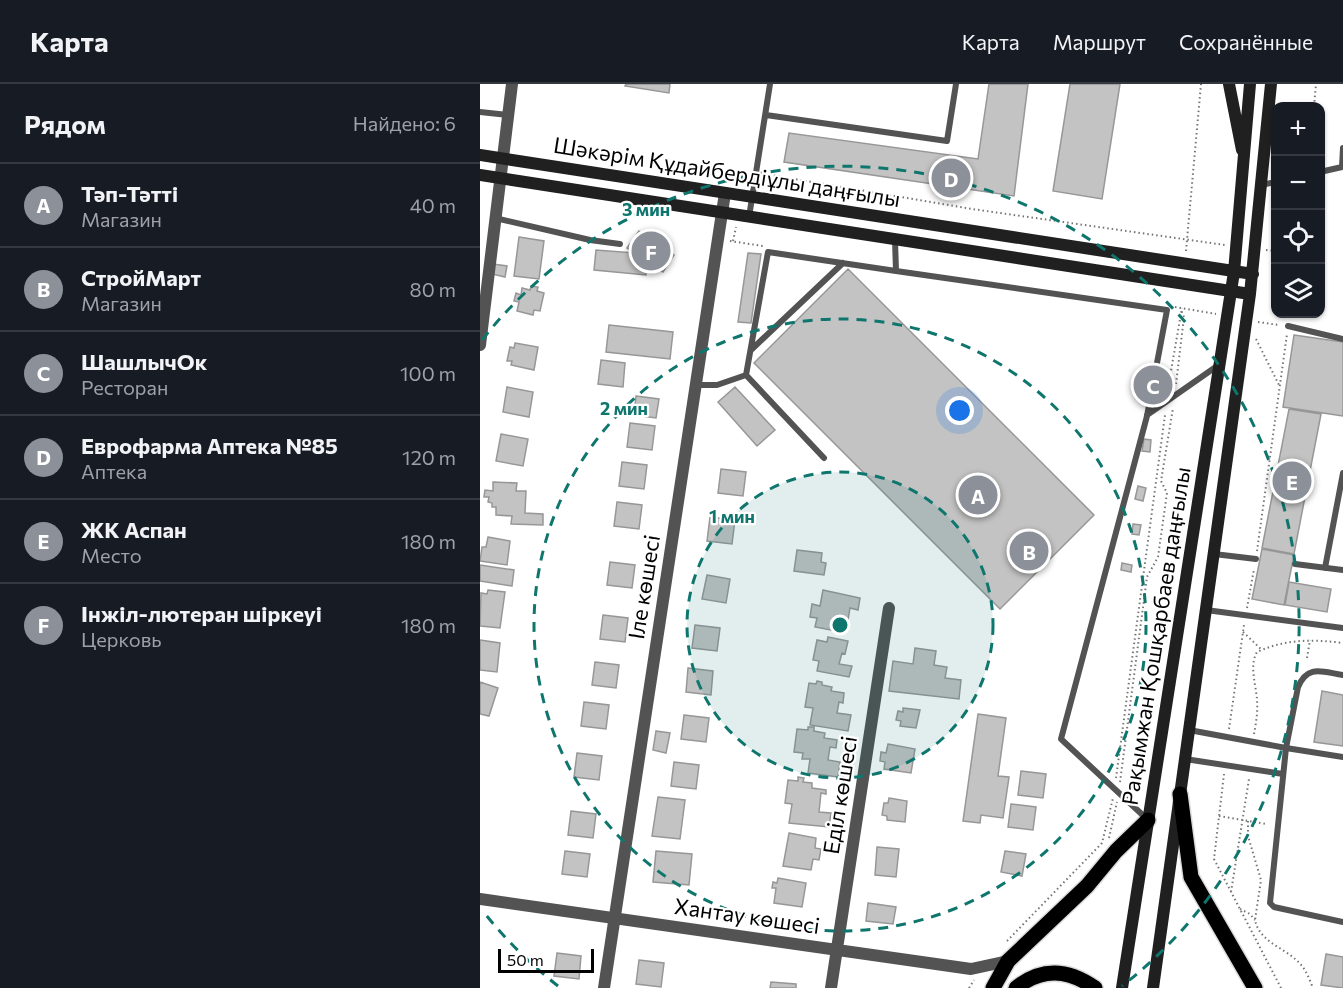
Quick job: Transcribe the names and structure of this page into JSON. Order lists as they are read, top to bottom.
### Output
{
  "streets": {
    "main road": ["Шәкәрім Құдайбердіұлы даңғылы", "Рақымжан Қошқарбаев даңғылы"],
    "street": ["Іле көшесі", "Еділ көшесі", "Хантау көшесі"]
  },
  "crossings": [
    ["Шәкәрім Құдайбердіұлы даңғылы", "Іле көшесі"],
    ["Шәкәрім Құдайбердіұлы даңғылы", "Рақымжан Қошқарбаев даңғылы"],
    ["Іле көшесі", "Хантау көшесі"],
    ["Еділ көшесі", "Хантау көшесі"]
  ],
  "scale_bar": "50 m",
  "page": {
    "header": "Карта",
    "nav": ["Карта", "Маршрут", "Сохранённые"],
    "heading": ["Рядом", "Найдено: 6"],
    "map_buttons": ["+", "−"],
    "pins": [
      "D",
      "F",
      "C",
      "E",
      "A",
      "B"
    ],
    "list": [
      {
        "mark": "A",
        "name": "Тәп-Тәтті",
        "note": "Магазин",
        "value": "40 m"
      },
      {
        "mark": "B",
        "name": "СтройМарт",
        "note": "Магазин",
        "value": "80 m"
      },
      {
        "mark": "C",
        "name": "ШашлычОк",
        "note": "Ресторан",
        "value": "100 m"
      },
      {
        "mark": "D",
        "name": "Еврофарма Аптека №85",
        "note": "Аптека",
        "value": "120 m"
      },
      {
        "mark": "E",
        "name": "ЖК Аспан",
        "note": "Место",
        "value": "180 m"
      },
      {
        "mark": "F",
        "name": "Інжіл-лютеран шіркеуі",
        "note": "Церковь",
        "value": "180 m"
      }
    ],
    "scale": "50 m"
  },
  "rings": ["3 мин", "2 мин", "1 мин"]
}
